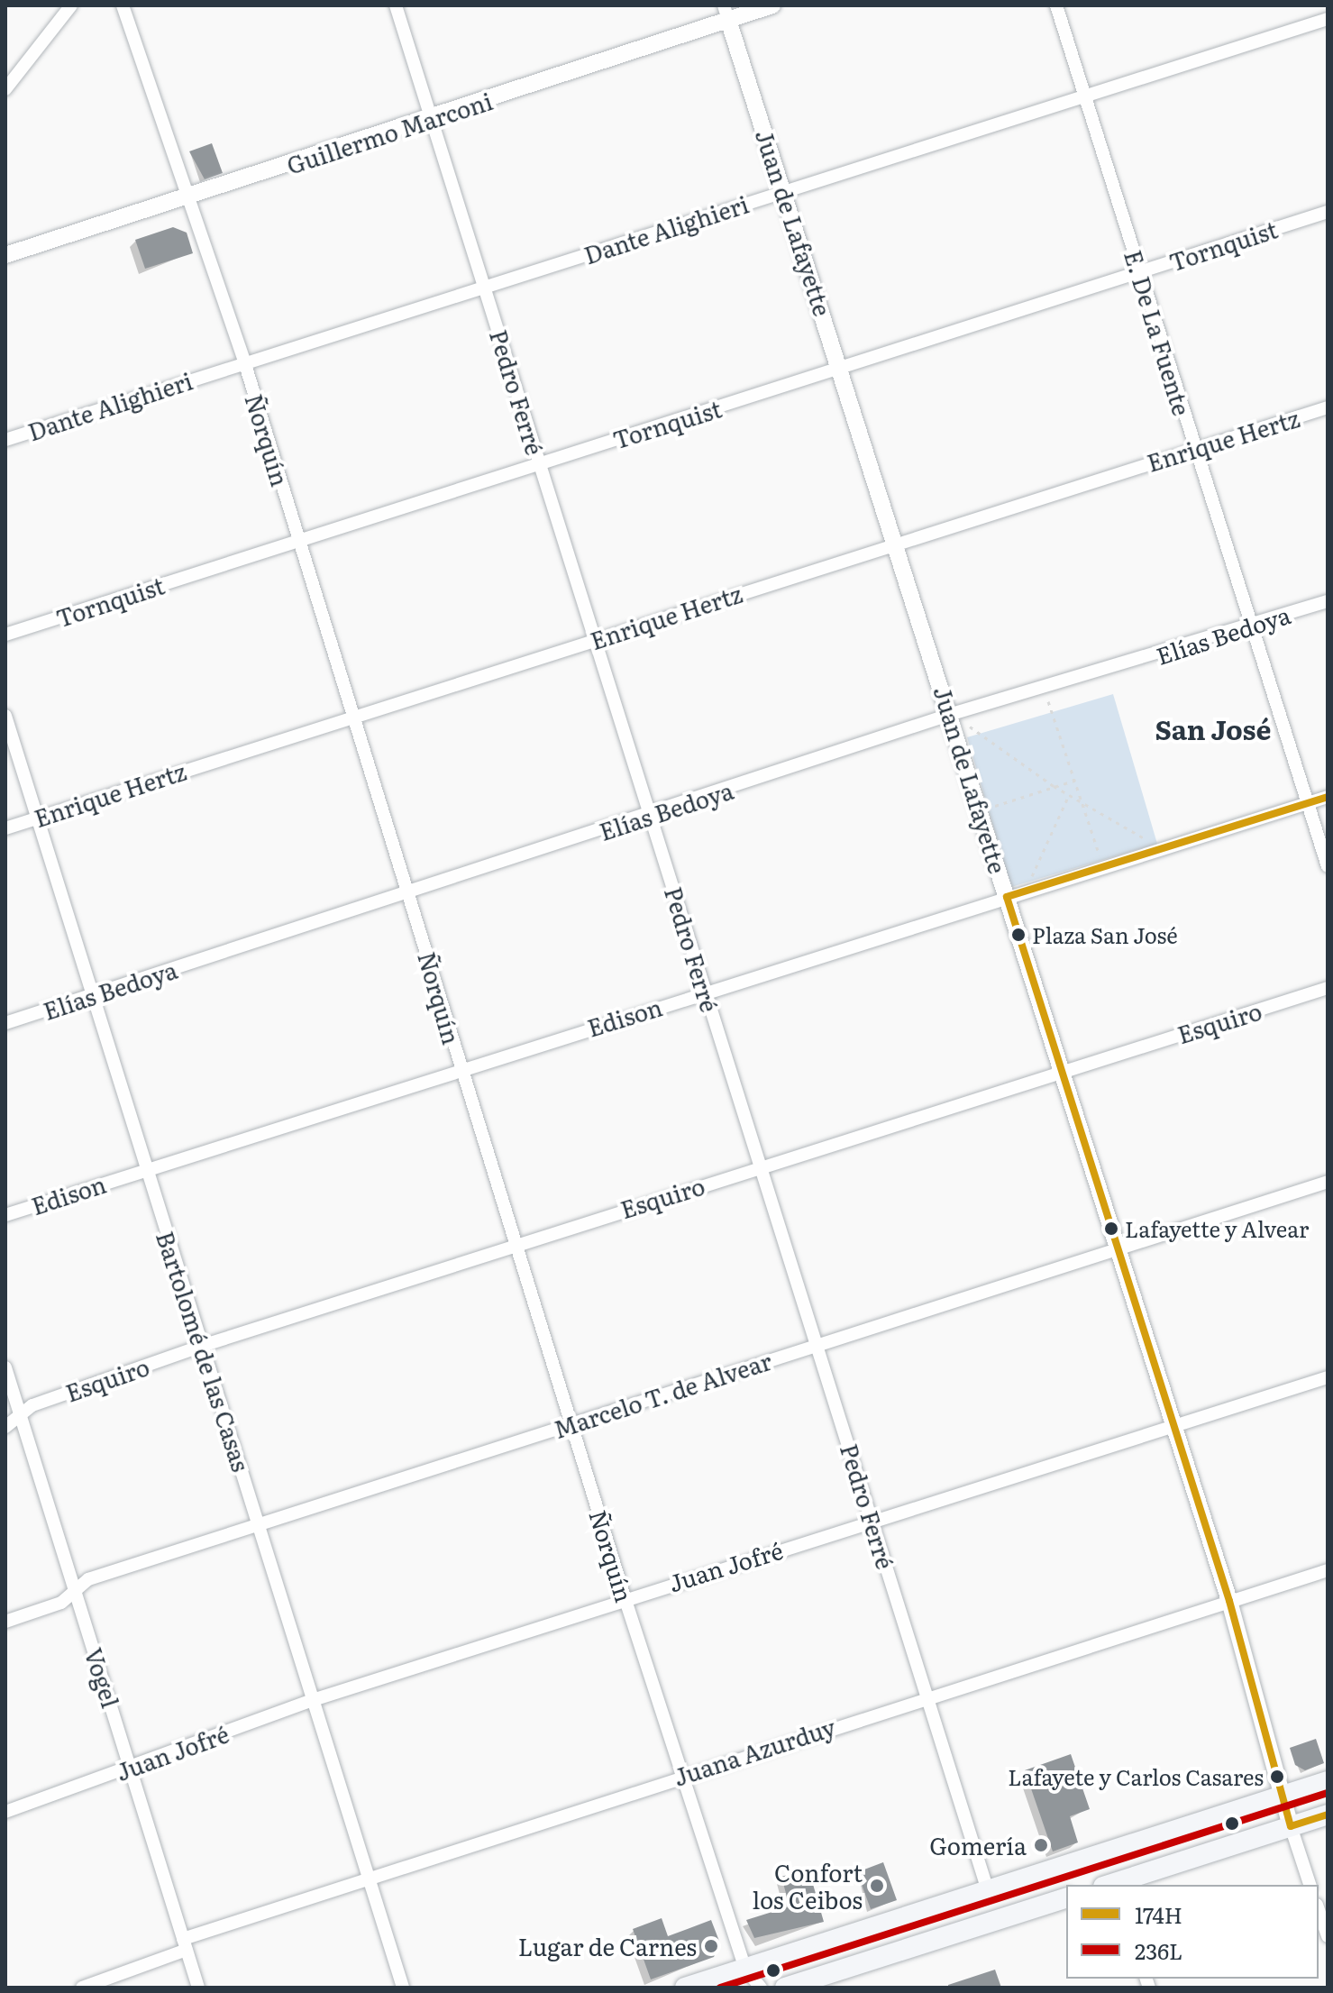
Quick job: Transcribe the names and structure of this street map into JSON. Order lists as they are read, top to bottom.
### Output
{
  "streets": {
    "street": [
      "Guillermo Marconi",
      "Juan de Lafayette",
      "Dante Alighieri",
      "Tornquist",
      "E. De La Fuente",
      "Pedro Ferré",
      "Ñorquín",
      "Enrique Hertz",
      "Elías Bedoya",
      "Edison",
      "Esquiro",
      "Bartolomé de las Casas",
      "Marcelo T. de Alvear",
      "Juan Jofré",
      "Vogel",
      "Juana Azurduy"
    ]
  },
  "crossings": [
    ["Guillermo Marconi", "Juan de Lafayette"],
    ["Guillermo Marconi", "Pedro Ferré"],
    ["Guillermo Marconi", "Ñorquín"],
    ["Juan de Lafayette", "Dante Alighieri"],
    ["Juan de Lafayette", "Tornquist"],
    ["Juan de Lafayette", "Enrique Hertz"],
    ["Juan de Lafayette", "Elías Bedoya"],
    ["Juan de Lafayette", "Edison"],
    ["Juan de Lafayette", "Esquiro"],
    ["Juan de Lafayette", "Marcelo T. de Alvear"],
    ["Juan de Lafayette", "Juan Jofré"],
    ["Juan de Lafayette", "Juana Azurduy"],
    ["Dante Alighieri", "E. De La Fuente"],
    ["Dante Alighieri", "Pedro Ferré"],
    ["Dante Alighieri", "Ñorquín"],
    ["Tornquist", "E. De La Fuente"],
    ["Tornquist", "Pedro Ferré"],
    ["Tornquist", "Ñorquín"],
    ["E. De La Fuente", "Enrique Hertz"],
    ["E. De La Fuente", "Elías Bedoya"],
    ["E. De La Fuente", "Edison"],
    ["Pedro Ferré", "Enrique Hertz"],
    ["Pedro Ferré", "Elías Bedoya"],
    ["Pedro Ferré", "Edison"],
    ["Pedro Ferré", "Esquiro"],
    ["Pedro Ferré", "Marcelo T. de Alvear"],
    ["Pedro Ferré", "Juan Jofré"],
    ["Pedro Ferré", "Juana Azurduy"],
    ["Ñorquín", "Enrique Hertz"],
    ["Ñorquín", "Elías Bedoya"],
    ["Ñorquín", "Edison"],
    ["Ñorquín", "Esquiro"],
    ["Ñorquín", "Marcelo T. de Alvear"],
    ["Ñorquín", "Juan Jofré"],
    ["Ñorquín", "Juana Azurduy"],
    ["Enrique Hertz", "Bartolomé de las Casas"],
    ["Elías Bedoya", "Bartolomé de las Casas"],
    ["Edison", "Bartolomé de las Casas"],
    ["Esquiro", "Bartolomé de las Casas"],
    ["Esquiro", "Vogel"],
    ["Bartolomé de las Casas", "Marcelo T. de Alvear"],
    ["Bartolomé de las Casas", "Juan Jofré"],
    ["Bartolomé de las Casas", "Juana Azurduy"],
    ["Marcelo T. de Alvear", "Vogel"],
    ["Juan Jofré", "Vogel"],
    ["Vogel", "Juana Azurduy"]
  ],
  "districts": ["San José"],
  "places": [
    "Plaza San José",
    "Lafayette y Alvear",
    "Lafayete y Carlos Casares",
    "Gomería",
    "Confort los Ceibos",
    "Lugar de Carnes"
  ],
  "lines": ["transit line 174H", "transit line 236L"],
  "legend": ["174H", "236L"]
}
